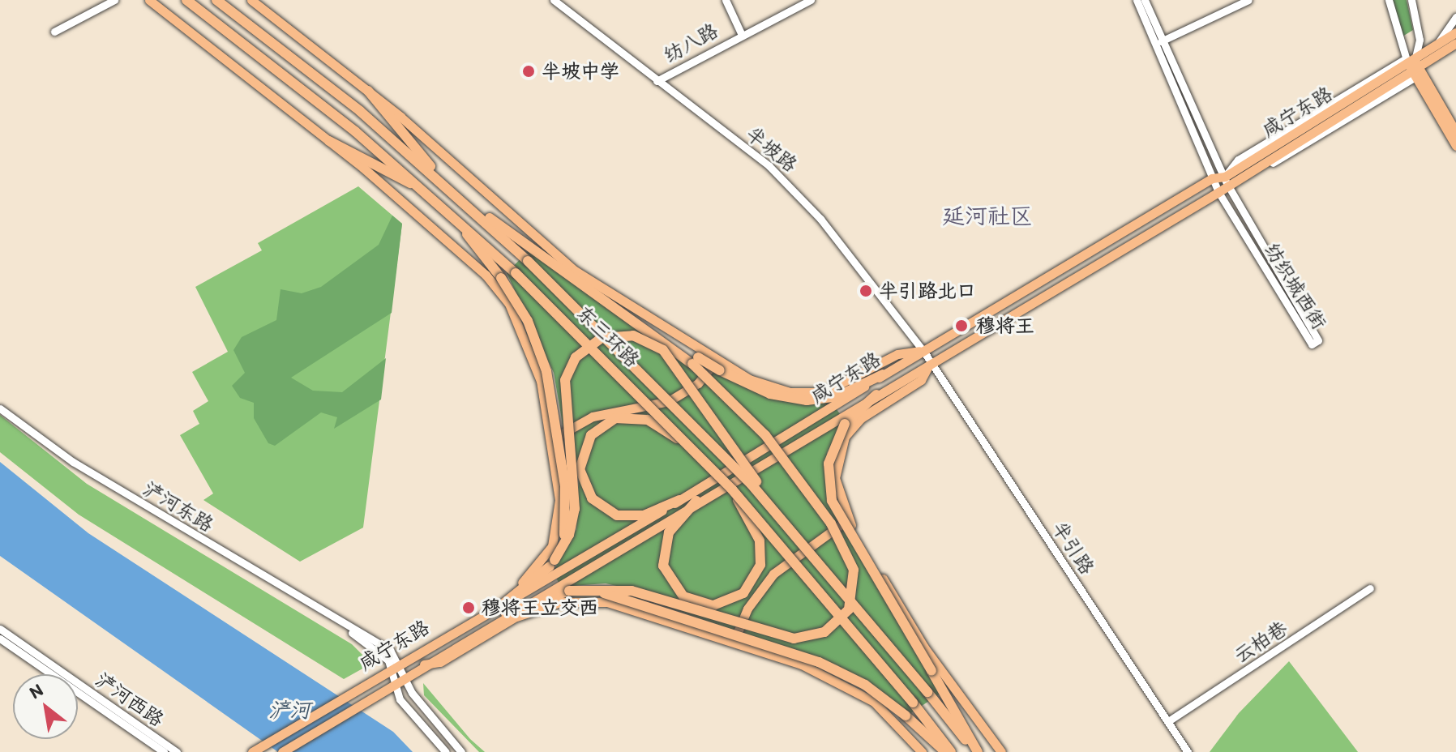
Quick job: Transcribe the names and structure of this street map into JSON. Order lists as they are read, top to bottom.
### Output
{
  "streets": {
    "highway": ["东三环路"],
    "main road": ["咸宁东路"],
    "street": [
      "纺八路",
      "半坡路",
      "纺织城西街",
      "浐河东路",
      "半引路",
      "云柏巷",
      "浐河西路"
    ]
  },
  "crossings": [
    ["纺八路", "半坡路"],
    ["咸宁东路", "半坡路"],
    ["咸宁东路", "纺织城西街"],
    ["咸宁东路", "浐河东路"],
    ["咸宁东路", "半引路"],
    ["半坡路", "半引路"],
    ["半引路", "云柏巷"]
  ],
  "districts": ["延河社区"],
  "water": ["浐河"],
  "places": [
    "半坡中学",
    "半引路北口",
    "穆将王",
    "穆将王立交西"
  ],
  "north": "top left"
}
